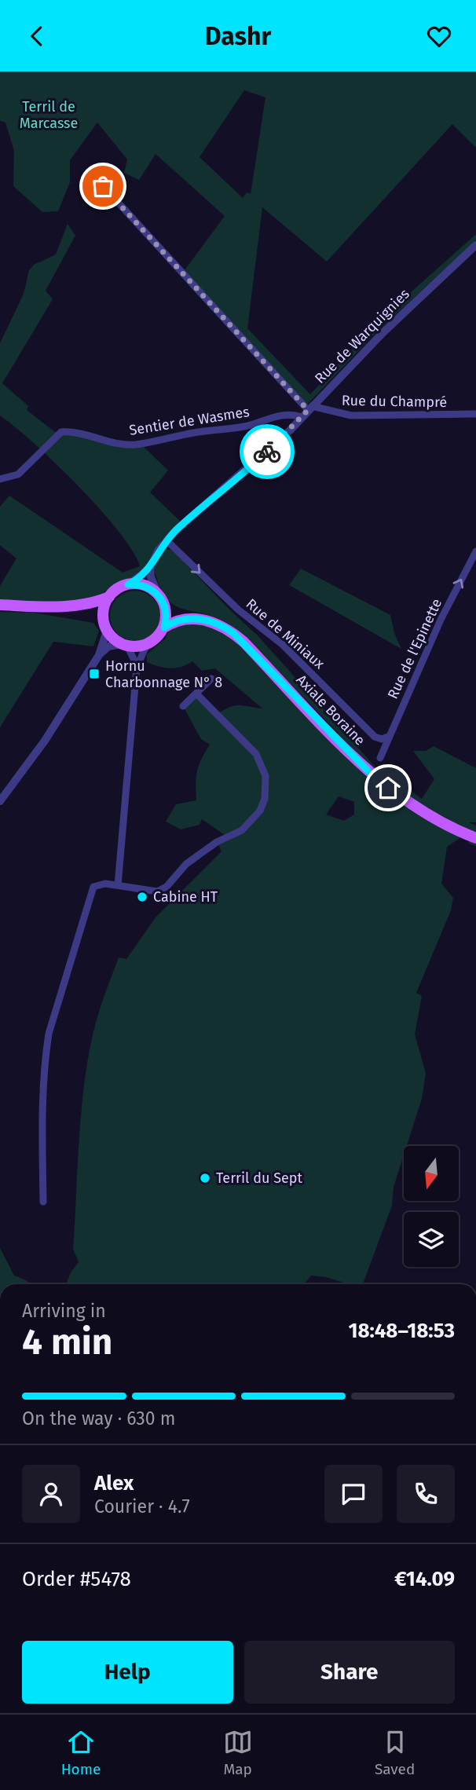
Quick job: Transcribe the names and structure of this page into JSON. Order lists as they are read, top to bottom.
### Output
{
  "streets": {
    "main road": ["Axiale Boraine"],
    "street": [
      "Rue de Warquignies",
      "Rue du Champré",
      "Sentier de Wasmes",
      "Rue de Miniaux",
      "Rue de l'Epinette"
    ]
  },
  "crossings": [
    ["Rue de Warquignies", "Rue du Champré"],
    ["Rue de Warquignies", "Sentier de Wasmes"],
    ["Rue de Warquignies", "Rue de Miniaux"],
    ["Rue de Warquignies", "Axiale Boraine"],
    ["Rue de Miniaux", "Rue de l'Epinette"]
  ],
  "one_way": ["Rue de Miniaux", "Rue de l'Epinette"],
  "parks": ["Terril de Marcasse"],
  "places": {
    "transit": ["Hornu Charbonnage N° 8"],
    "other": ["Cabine HT", "Terril du Sept"]
  },
  "north": "bottom",
  "page": {
    "header": "Dashr",
    "heading": ["4 min", "Arriving in", "18:48–18:53"],
    "panel": [
      "Alex",
      "Courier · 4.7",
      "Order #5478",
      "€14.09"
    ],
    "bar": "On the way · 630 m",
    "buttons": ["Help", "Share"],
    "tabs": ["Home", "Map", "Saved"]
  }
}
